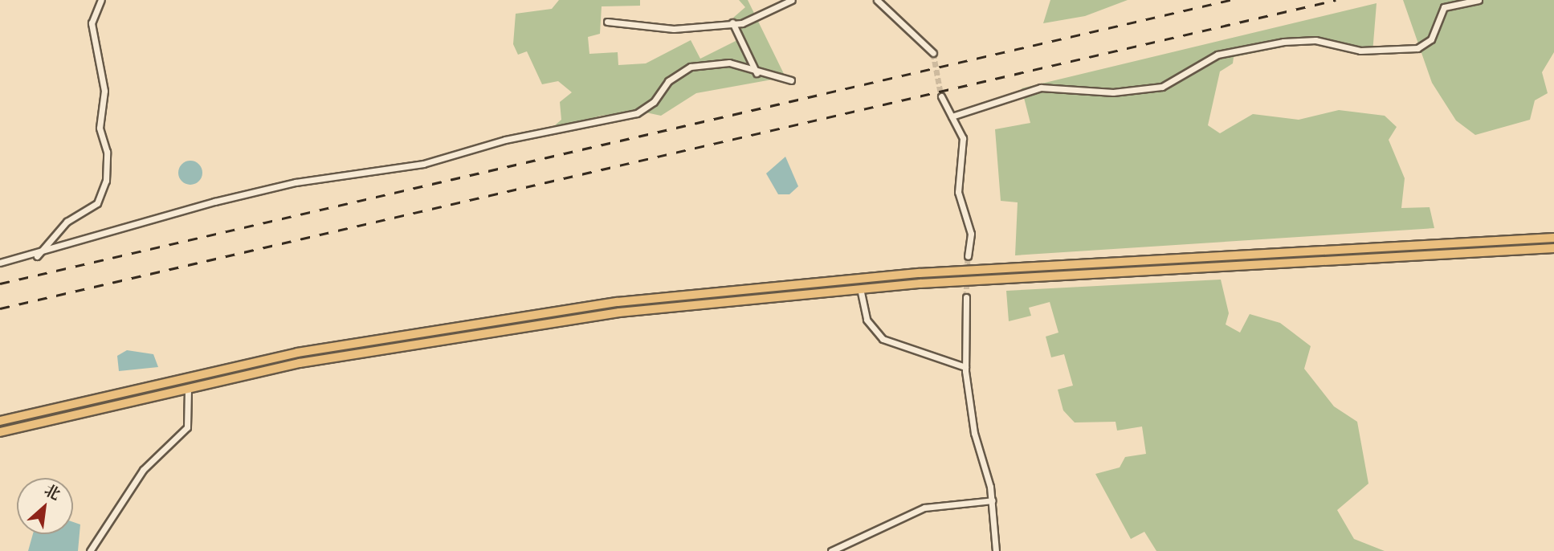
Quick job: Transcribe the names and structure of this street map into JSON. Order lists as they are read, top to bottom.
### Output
{
  "north": "top right"
}
